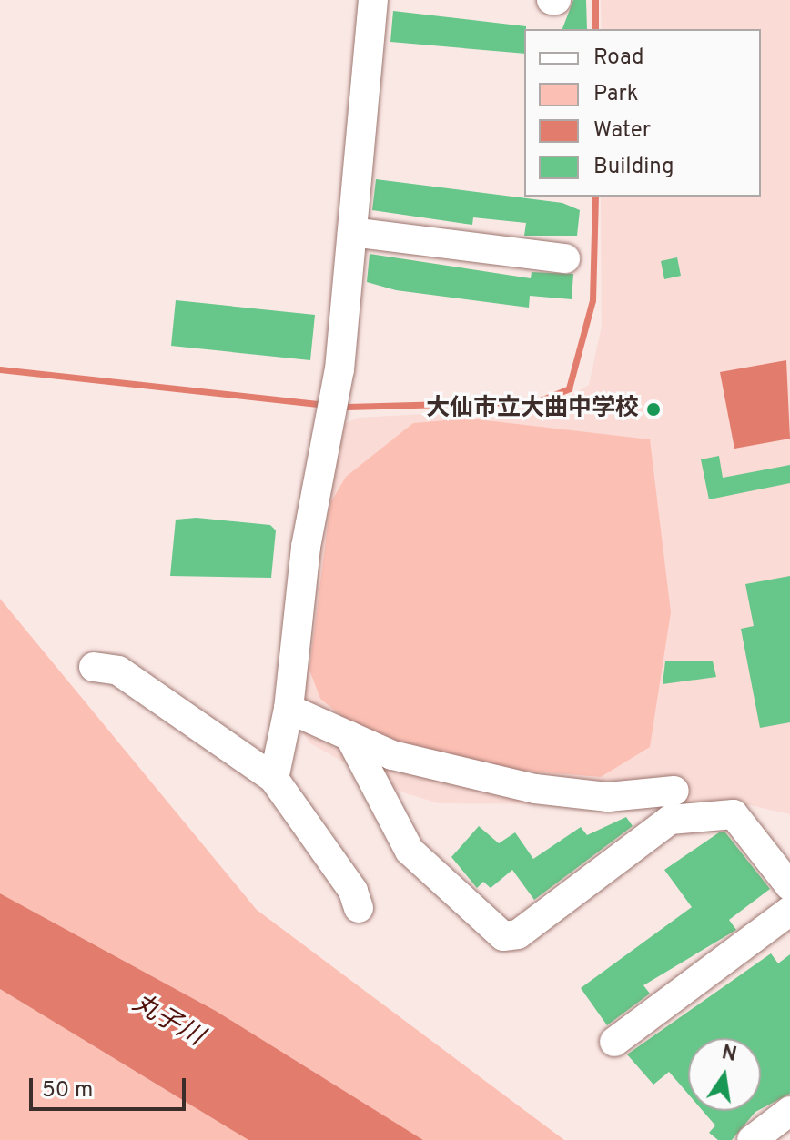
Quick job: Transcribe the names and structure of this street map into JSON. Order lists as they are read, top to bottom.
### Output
{
  "water": ["丸子川"],
  "places": ["大仙市立大曲中学校"],
  "legend": [
    "Road",
    "Park",
    "Water",
    "Building"
  ],
  "scale_bar": "50 m",
  "north": "top"
}
